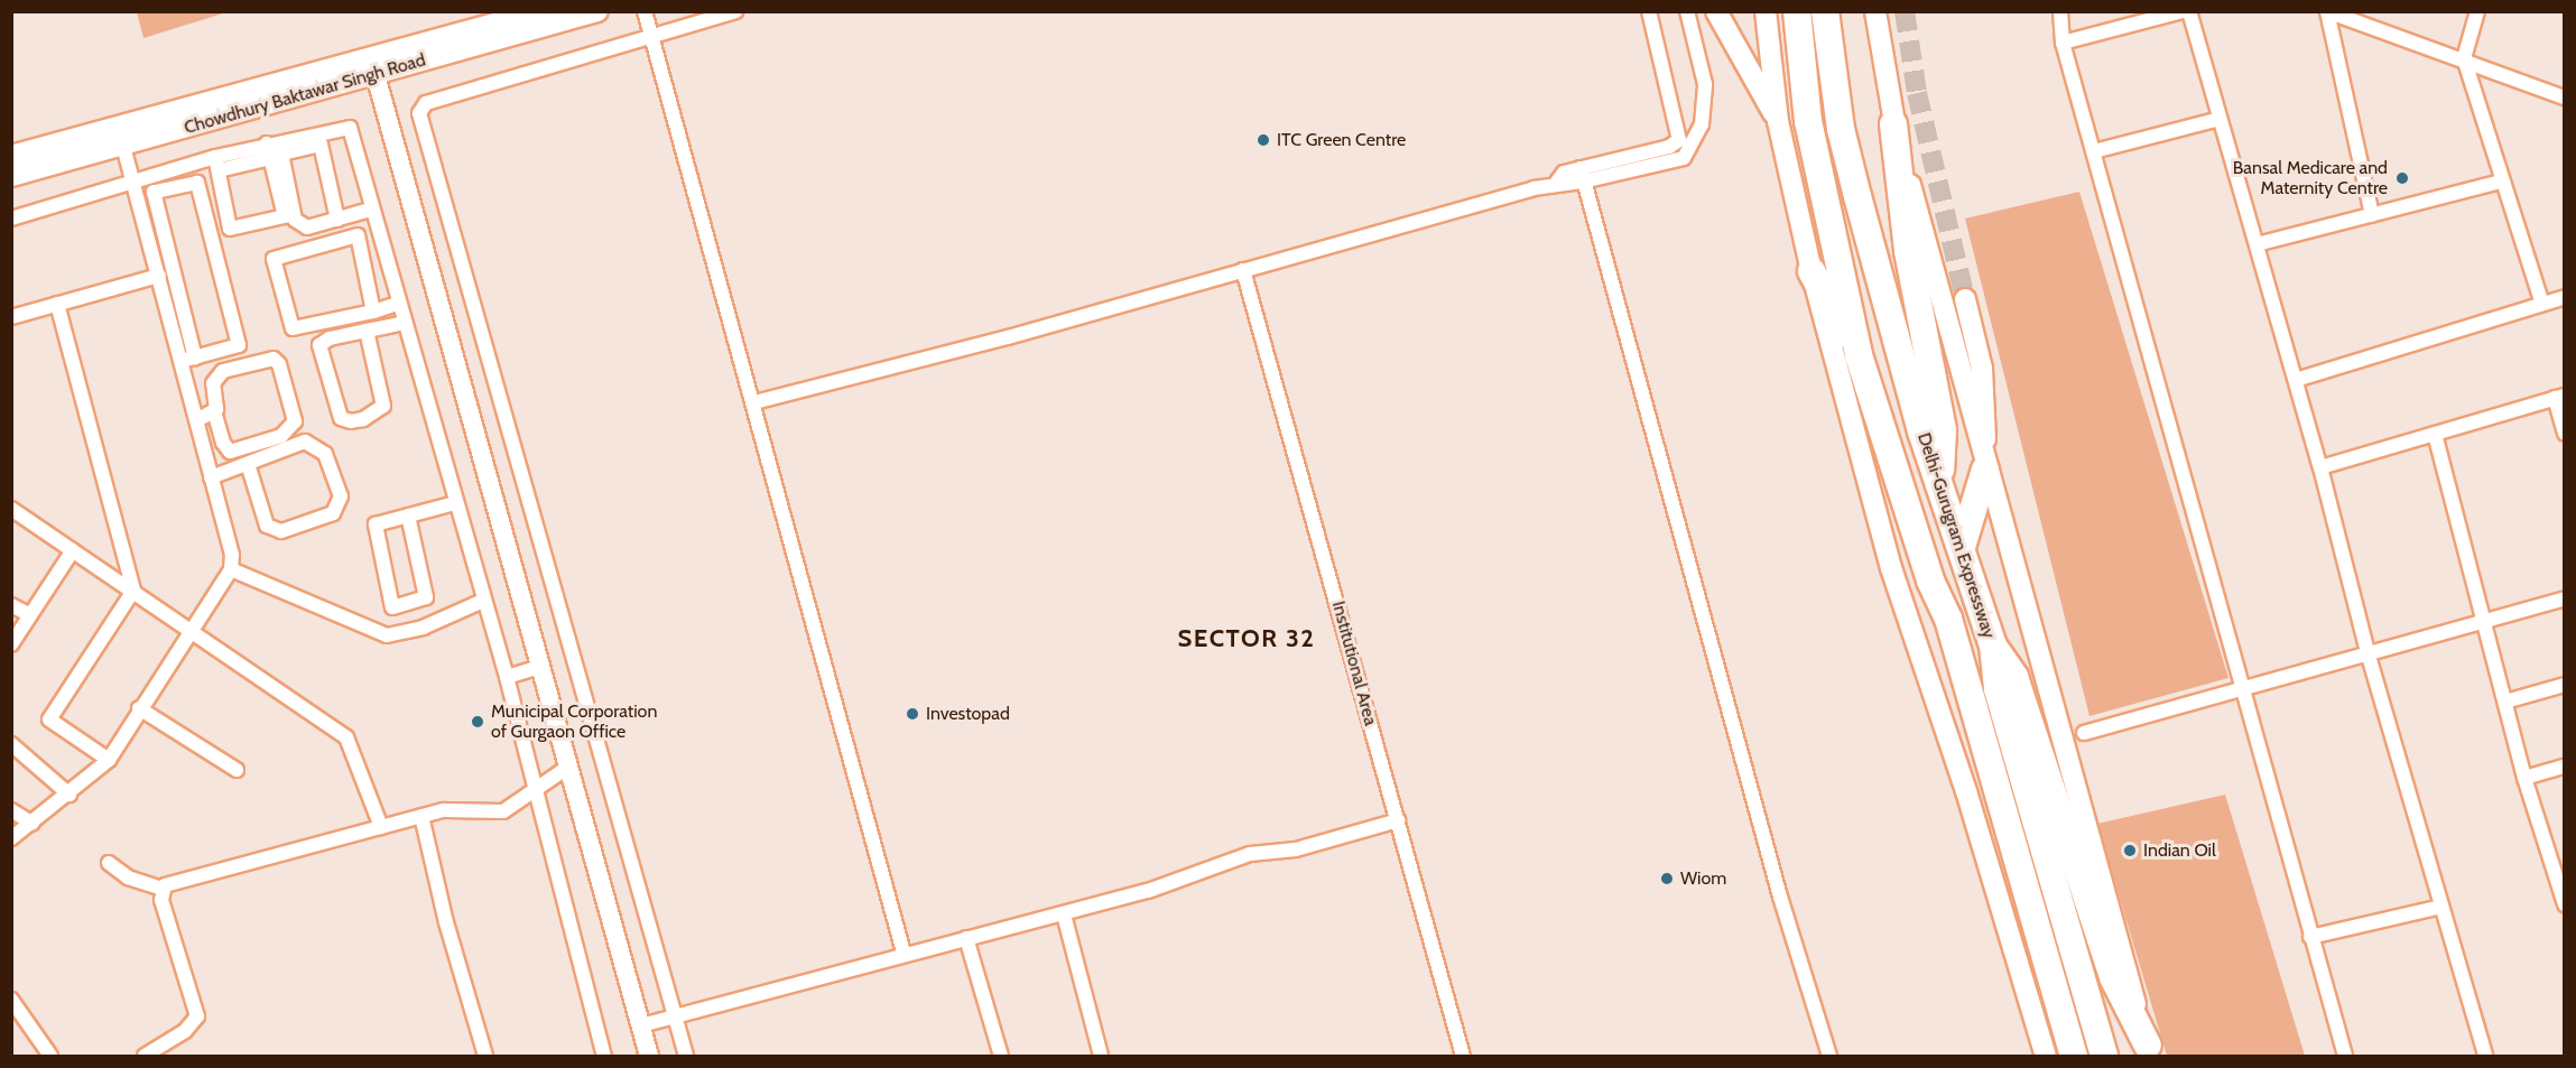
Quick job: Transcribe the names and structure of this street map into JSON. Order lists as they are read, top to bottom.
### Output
{
  "streets": {
    "highway": ["Delhi-Gurugram Expressway"],
    "main road": ["Chowdhury Baktawar Singh Road"],
    "street": ["Institutional Area"]
  },
  "districts": ["SECTOR 32"],
  "places": [
    "ITC Green Centre",
    "Bansal Medicare and Maternity Centre",
    "Investopad",
    "Municipal Corporation of Gurgaon Office",
    "Indian Oil",
    "Wiom"
  ]
}
